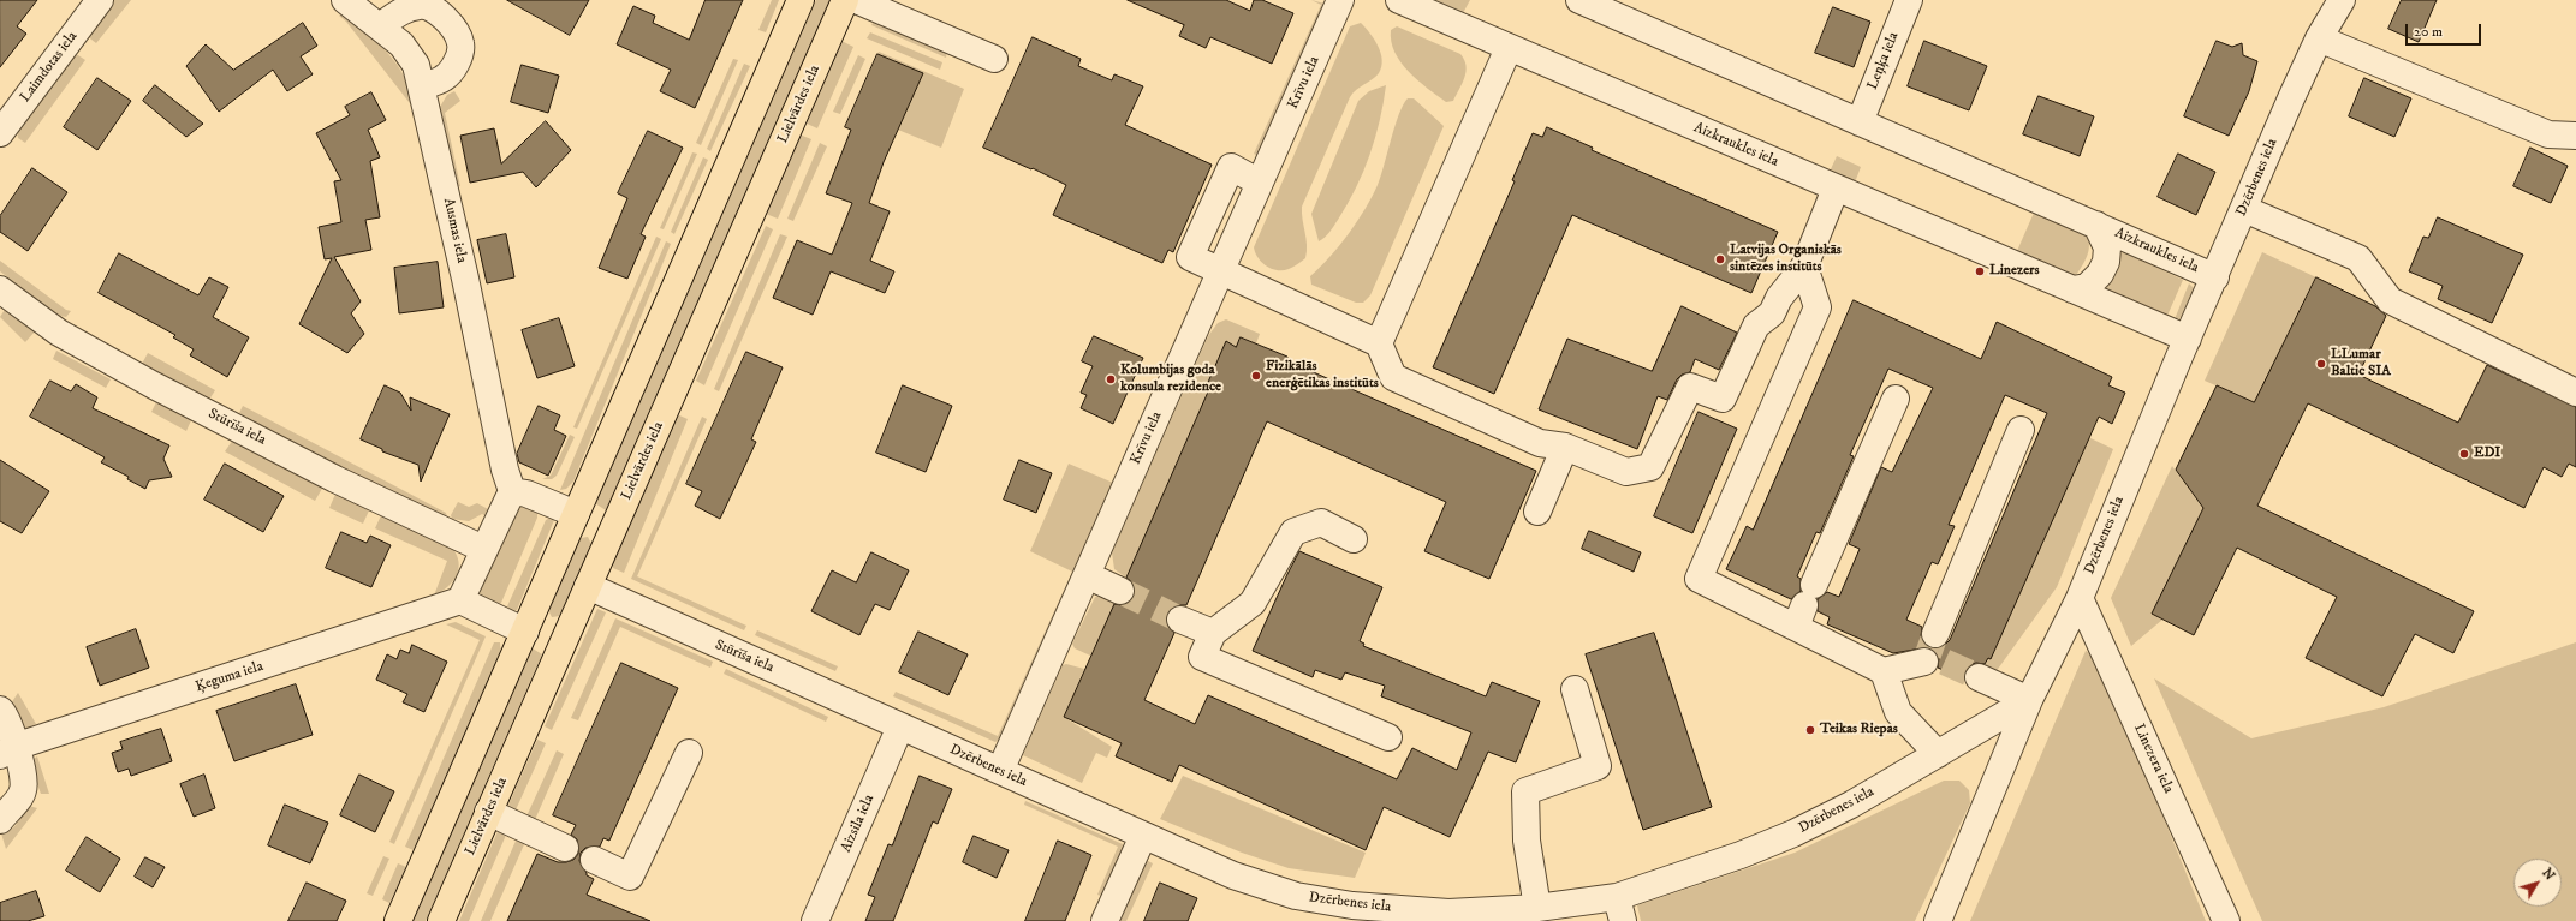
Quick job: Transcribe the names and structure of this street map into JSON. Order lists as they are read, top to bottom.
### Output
{
  "streets": {
    "main road": ["Lielvārdes iela"],
    "street": [
      "Leņķa iela",
      "Laimdotas iela",
      "Krīvu iela",
      "Aizkraukles iela",
      "Dzērbenes iela",
      "Ausmas iela",
      "Stūrīša iela",
      "Ķeguma iela",
      "Linezera iela",
      "Aizsila iela"
    ]
  },
  "crossings": [
    ["Leņķa iela", "Aizkraukles iela"],
    ["Krīvu iela", "Dzērbenes iela"],
    ["Lielvārdes iela", "Stūrīša iela"],
    ["Aizkraukles iela", "Dzērbenes iela"],
    ["Dzērbenes iela", "Stūrīša iela"],
    ["Dzērbenes iela", "Linezera iela"],
    ["Dzērbenes iela", "Aizsila iela"],
    ["Stūrīša iela", "Aizsila iela"]
  ],
  "places": [
    "Latvijas Organiskās sintēzes institūts",
    "Linezers",
    "LLumar Baltic SIA",
    "Fizikālās enerģētikas institūts",
    "Kolumbijas goda konsula rezidence",
    "EDI",
    "Teikas Riepas"
  ],
  "scale_bar": "20 m",
  "north": "top right"
}
